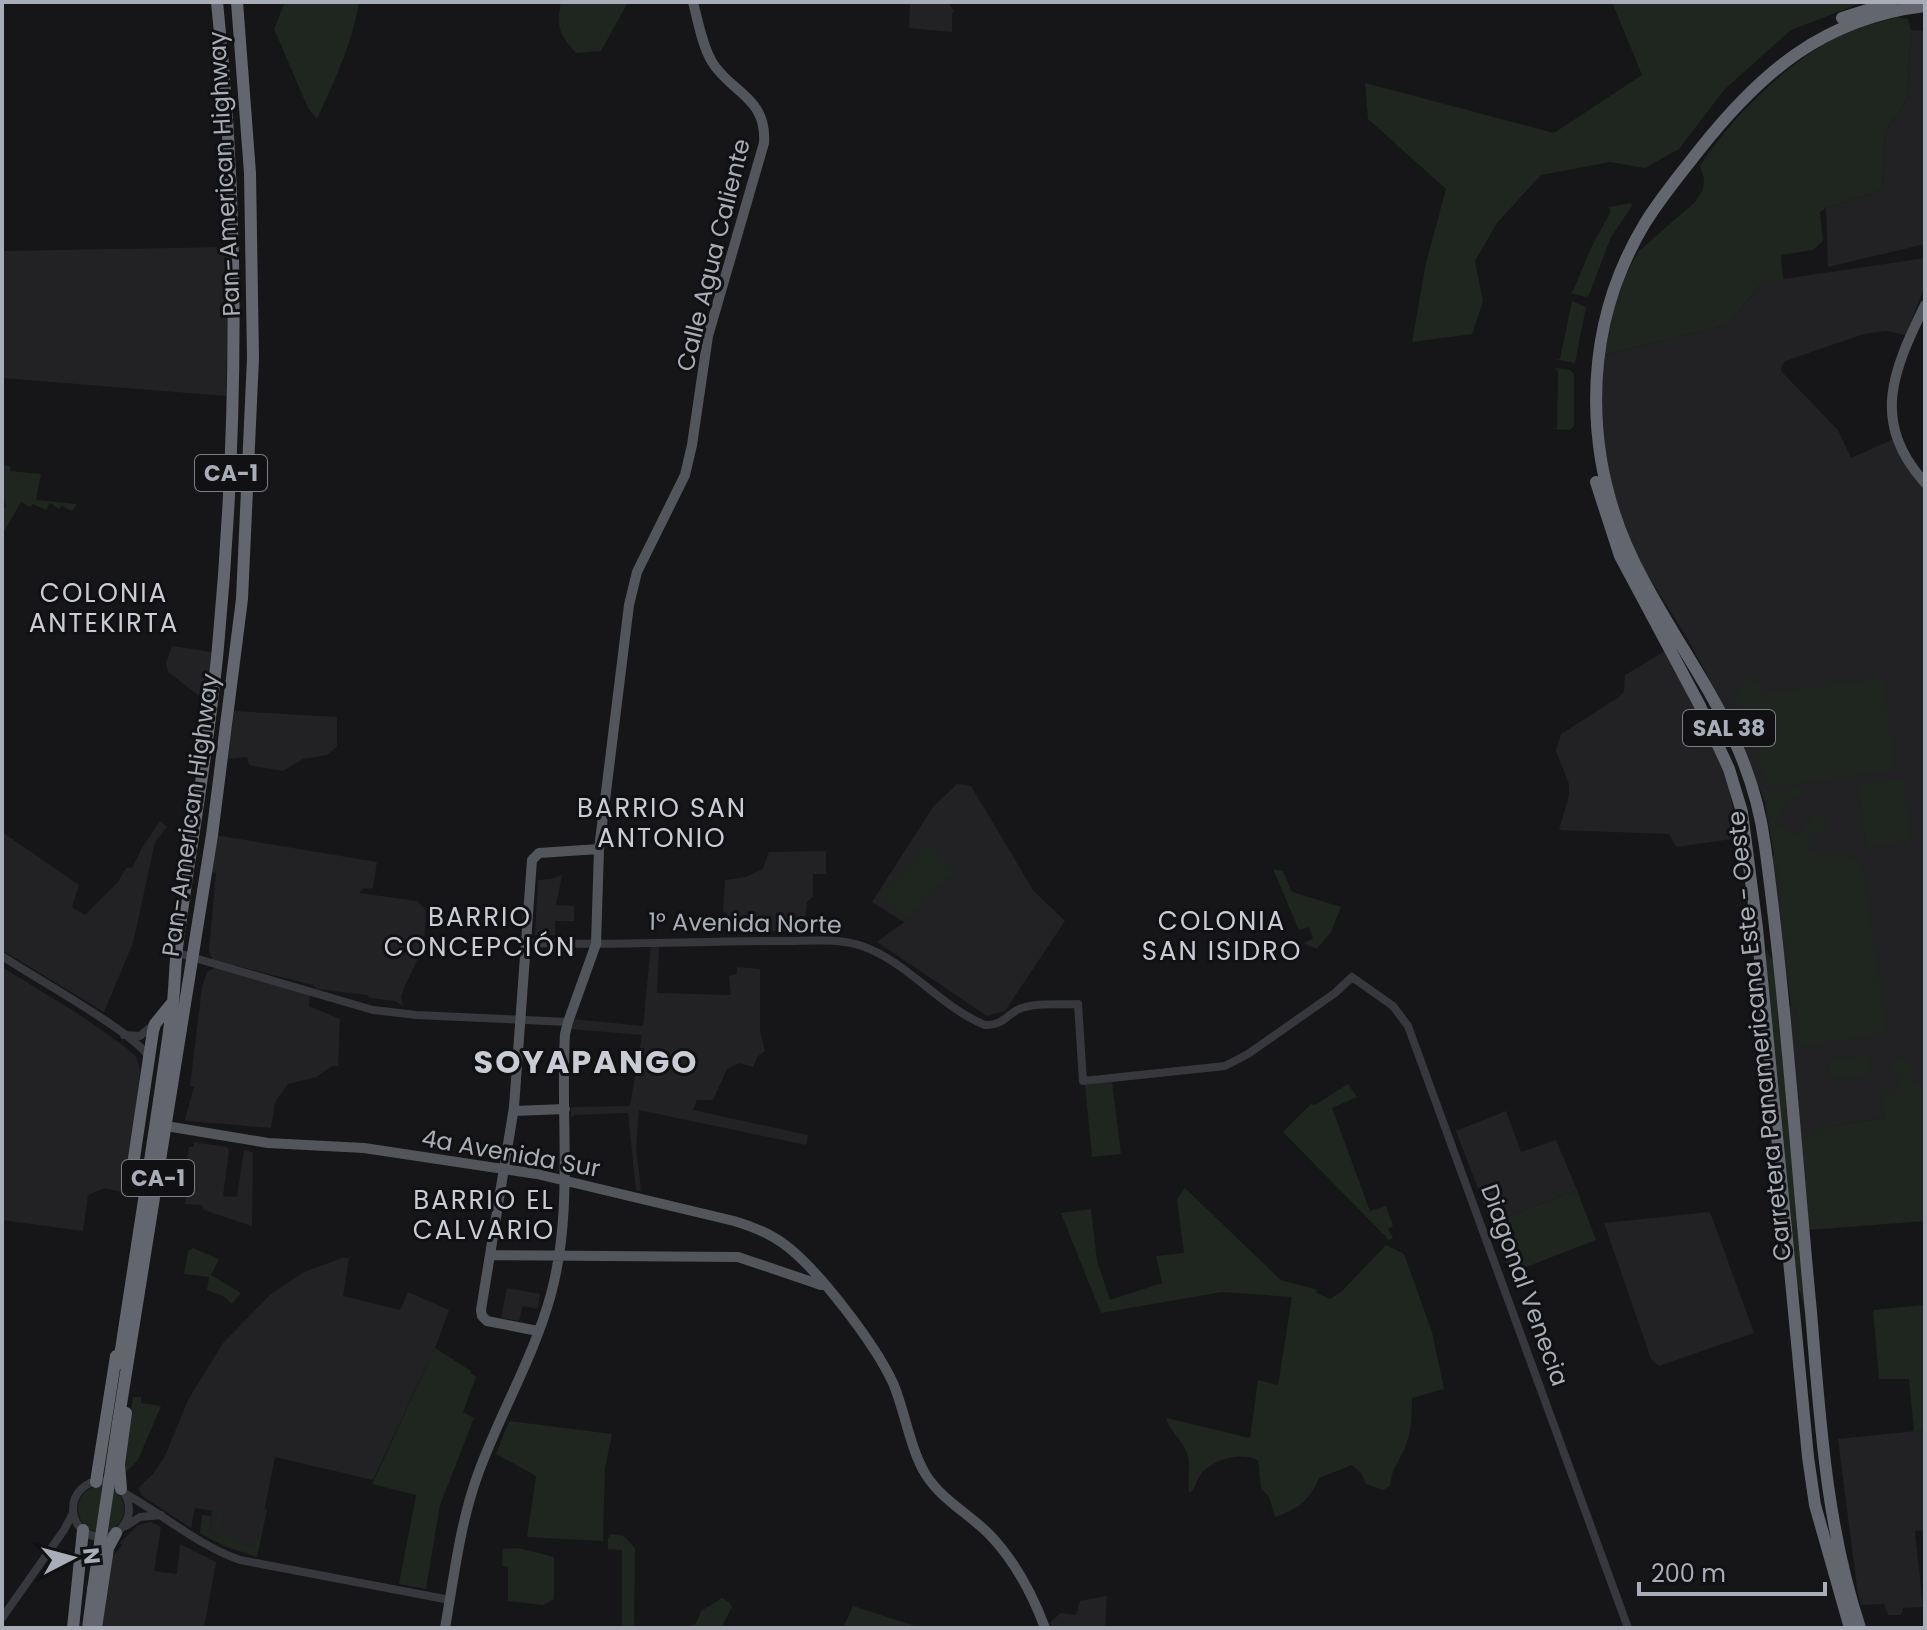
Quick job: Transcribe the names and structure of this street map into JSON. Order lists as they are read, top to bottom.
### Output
{
  "streets": {
    "highway": [
      "Pan-American Highway",
      "CA-1",
      "SAL 38",
      "Carretera Panamericana Este - Oeste"
    ],
    "main road": ["Calle Agua Caliente", "4a Avenida Sur"],
    "street": ["1° Avenida Norte", "Diagonal Venecia"]
  },
  "crossings": [
    ["Pan-American Highway", "4a Avenida Sur"],
    ["Calle Agua Caliente", "1° Avenida Norte"],
    ["Calle Agua Caliente", "4a Avenida Sur"],
    ["1° Avenida Norte", "Diagonal Venecia"]
  ],
  "districts": [
    "COLONIA ANTEKIRTA",
    "BARRIO SAN ANTONIO",
    "BARRIO CONCEPCIÓN",
    "COLONIA SAN ISIDRO",
    "SOYAPANGO",
    "BARRIO EL CALVARIO"
  ],
  "scale_bar": "200 m",
  "north": "right"
}
